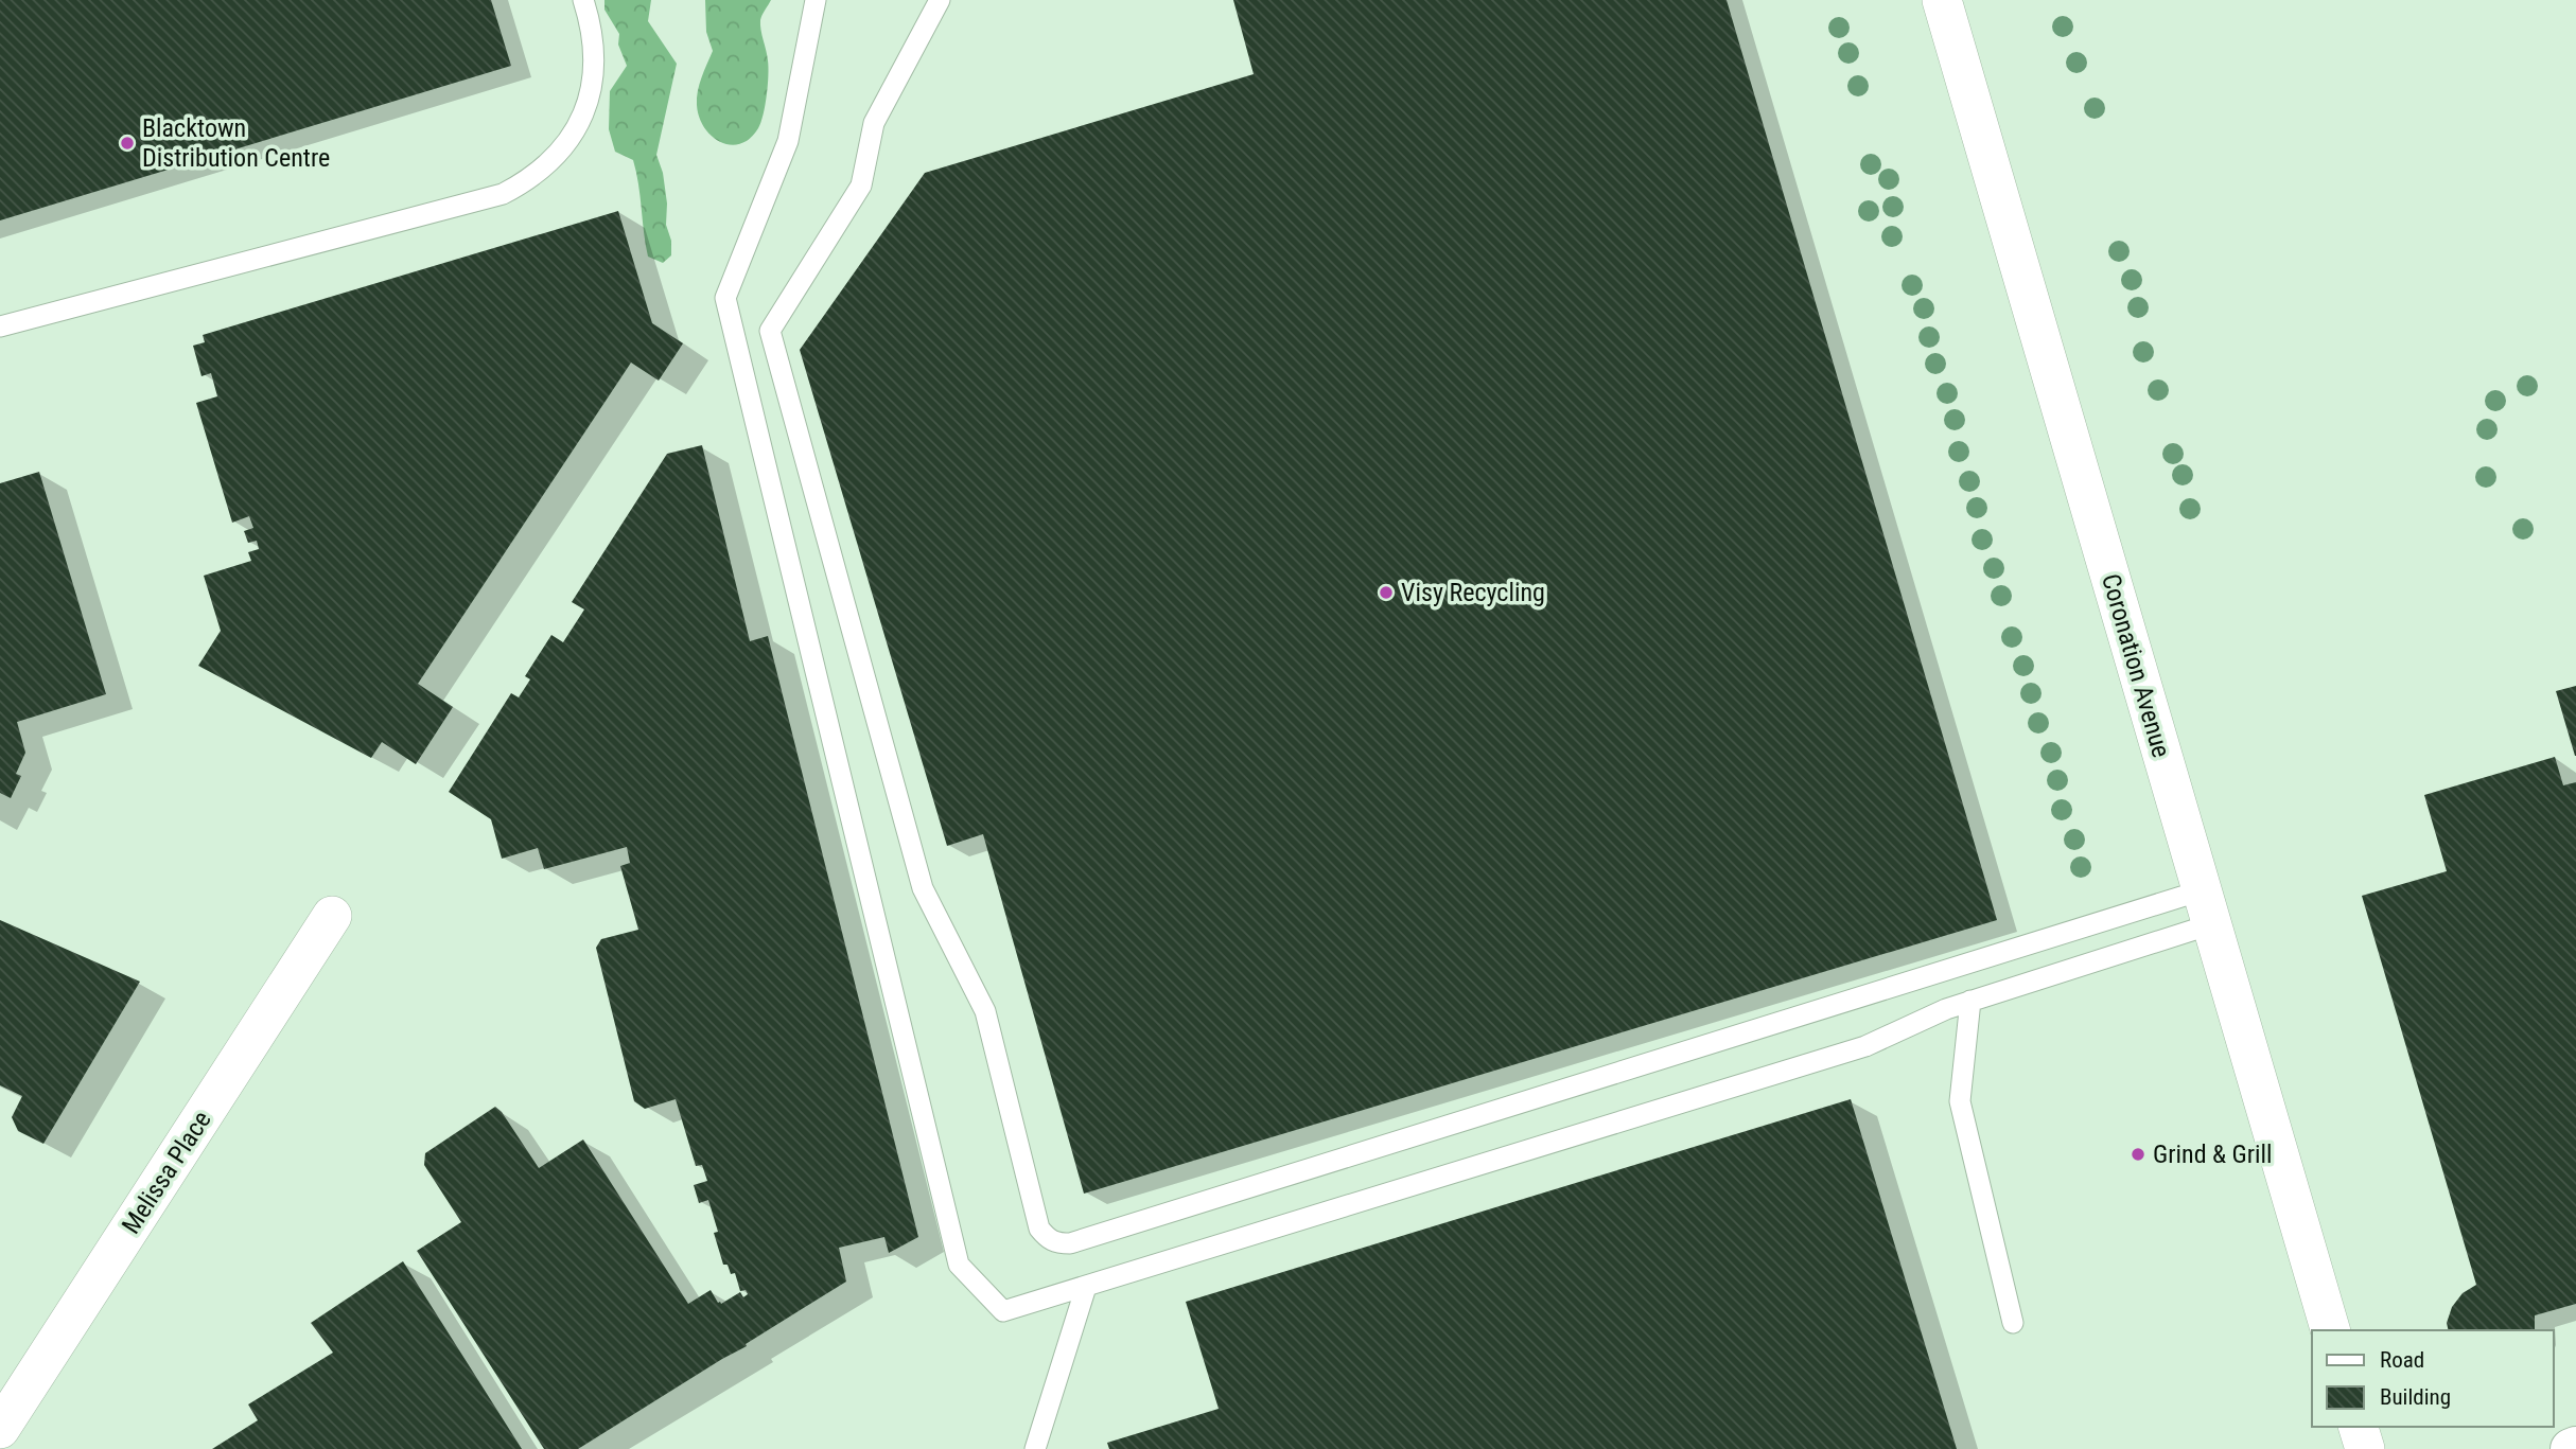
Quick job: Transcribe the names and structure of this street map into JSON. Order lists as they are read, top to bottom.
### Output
{
  "streets": {
    "street": ["Coronation Avenue", "Melissa Place"]
  },
  "places": ["Blacktown Distribution Centre", "Visy Recycling", "Grind & Grill"],
  "legend": ["Road", "Building"]
}
